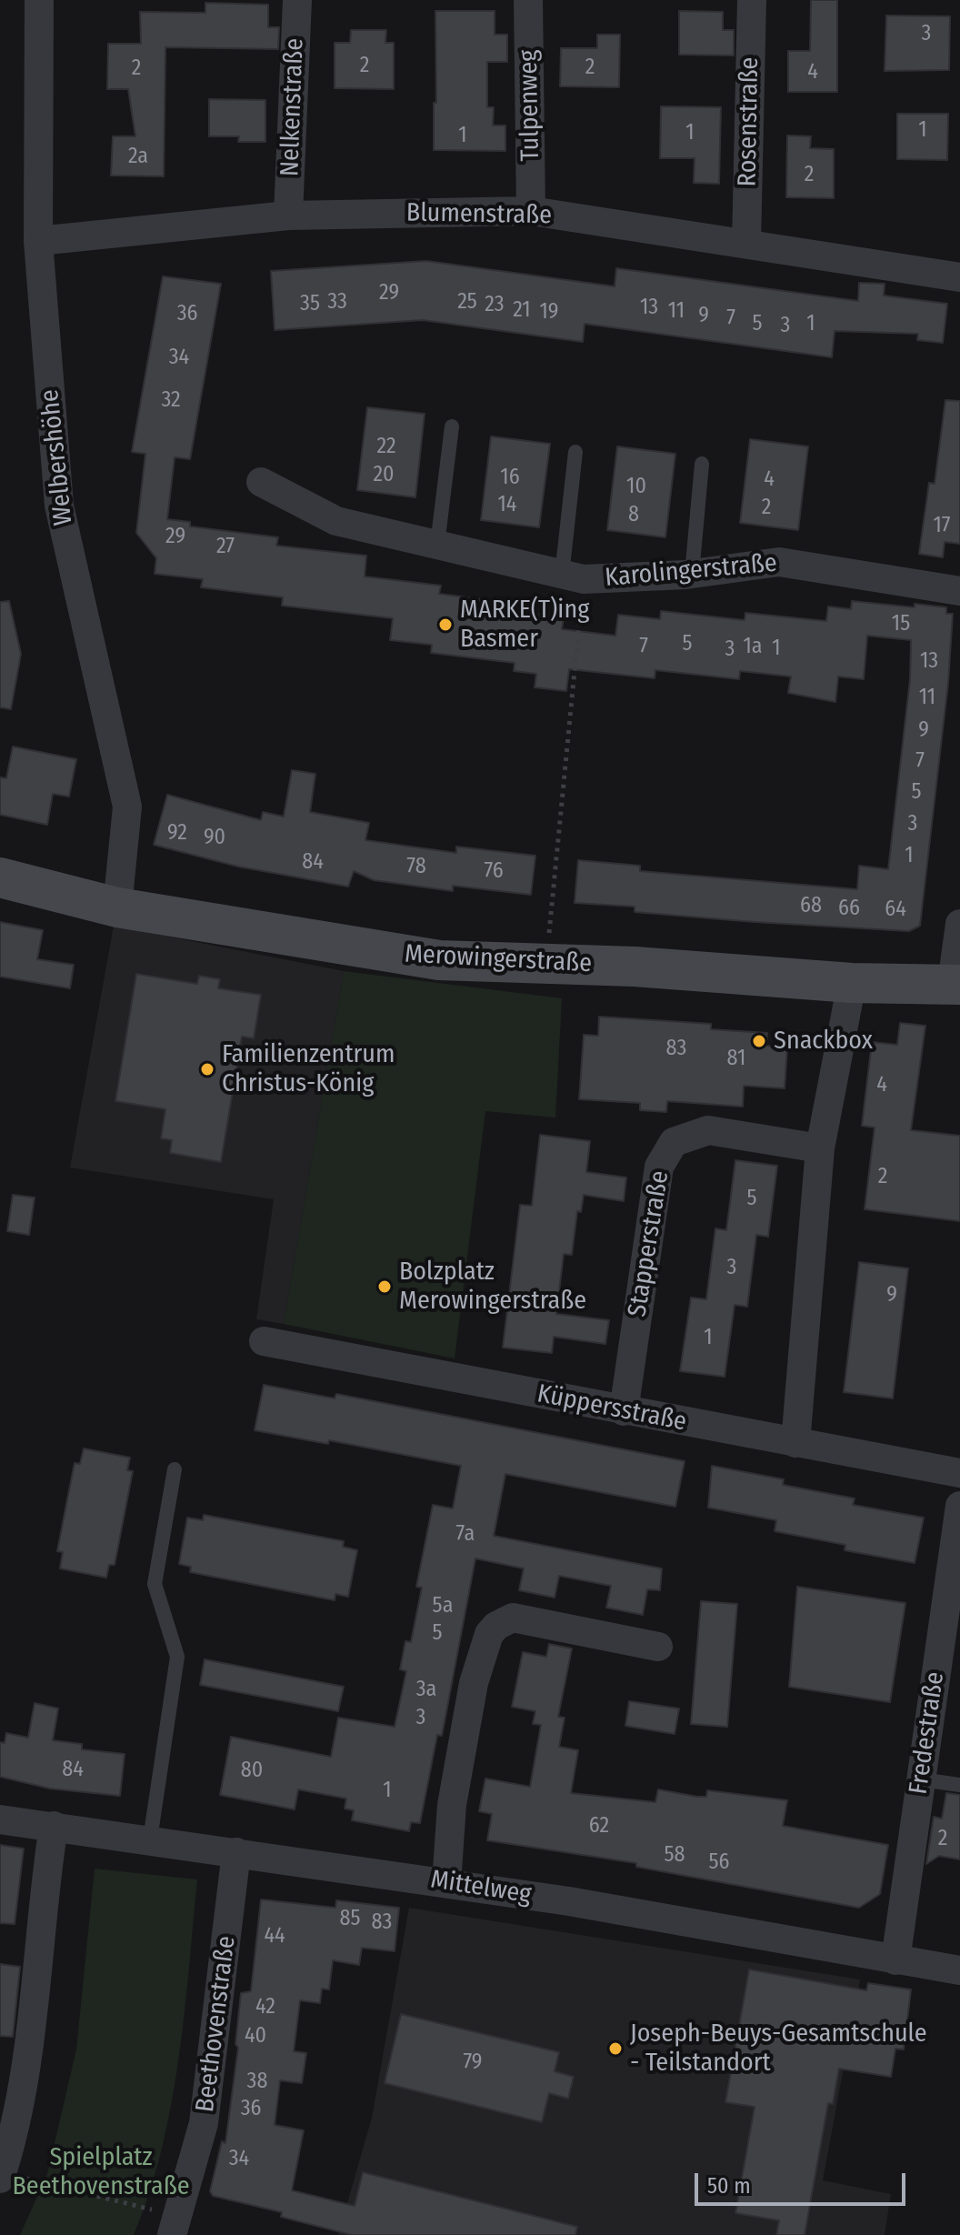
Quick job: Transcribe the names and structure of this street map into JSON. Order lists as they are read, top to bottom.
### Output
{
  "streets": {
    "street": [
      "Tulpenweg",
      "Nelkenstraße",
      "Rosenstraße",
      "Blumenstraße",
      "Welbershöhe",
      "Karolingerstraße",
      "Merowingerstraße",
      "Stapperstraße",
      "Küppersstraße",
      "Fredestraße",
      "Mittelweg",
      "Beethovenstraße"
    ]
  },
  "crossings": [
    ["Tulpenweg", "Blumenstraße"],
    ["Nelkenstraße", "Blumenstraße"],
    ["Rosenstraße", "Blumenstraße"],
    ["Blumenstraße", "Welbershöhe"],
    ["Welbershöhe", "Merowingerstraße"],
    ["Stapperstraße", "Küppersstraße"],
    ["Fredestraße", "Mittelweg"],
    ["Mittelweg", "Beethovenstraße"]
  ],
  "parks": ["Spielplatz Beethovenstraße"],
  "places": [
    "MARKE(T)ing Basmer",
    "Snackbox",
    "Familienzentrum Christus-König",
    "Bolzplatz Merowingerstraße",
    "Joseph-Beuys-Gesamtschule - Teilstandort"
  ],
  "house_numbers": [
    "3",
    "2",
    "2",
    "2",
    "4",
    "1",
    "1",
    "1",
    "2a",
    "2",
    "29",
    "33",
    "25",
    "35",
    "23",
    "13",
    "21",
    "11",
    "19",
    "36",
    "9",
    "7",
    "5",
    "1",
    "3",
    "34",
    "32",
    "22",
    "20",
    "16",
    "4",
    "10",
    "14",
    "2",
    "8",
    "17",
    "29",
    "27",
    "15",
    "5",
    "7",
    "1a",
    "1",
    "3",
    "13",
    "11",
    "9",
    "7",
    "5",
    "3",
    "92",
    "90",
    "1",
    "84",
    "78",
    "76",
    "68",
    "66",
    "64",
    "83",
    "81",
    "4",
    "2",
    "5",
    "3",
    "9",
    "1",
    "7a",
    "5a",
    "5",
    "3a",
    "3",
    "84",
    "80",
    "1",
    "62",
    "2",
    "58",
    "56",
    "85",
    "83",
    "44",
    "42",
    "40",
    "79",
    "38",
    "36",
    "34"
  ],
  "scale_bar": "50 m"
}
